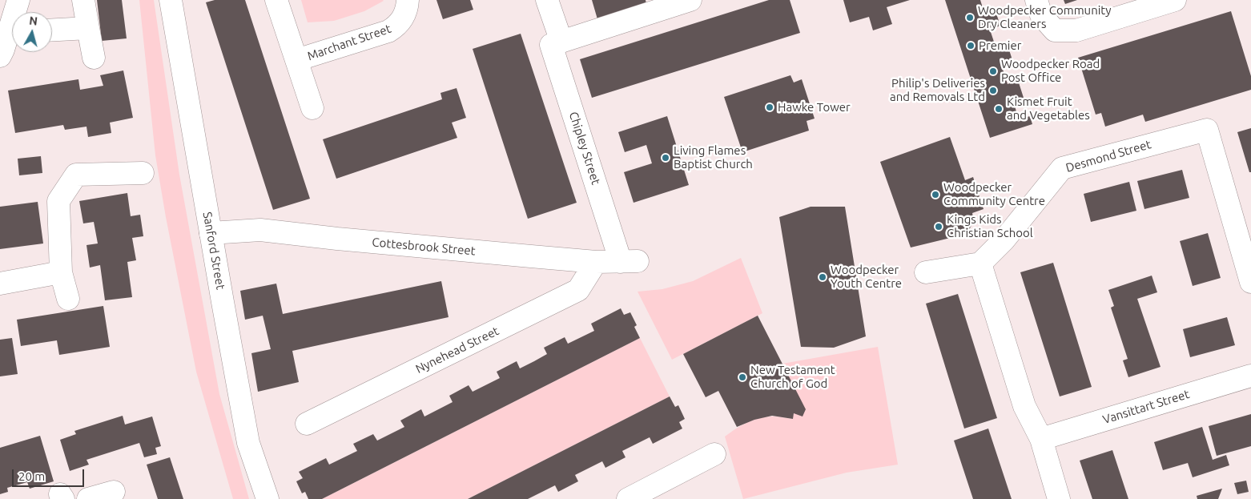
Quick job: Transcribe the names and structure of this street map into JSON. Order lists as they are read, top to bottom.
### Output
{
  "streets": {
    "street": [
      "Marchant Street",
      "Chipley Street",
      "Desmond Street",
      "Cottesbrook Street",
      "Sanford Street",
      "Nynehead Street",
      "Vansittart Street"
    ]
  },
  "crossings": [
    ["Chipley Street", "Cottesbrook Street"],
    ["Cottesbrook Street", "Sanford Street"],
    ["Cottesbrook Street", "Nynehead Street"]
  ],
  "places": [
    "Woodpecker Community Dry Cleaners",
    "Premier",
    "Woodpecker Road Post Office",
    "Philip's Deliveries and Removals Ltd",
    "Hawke Tower",
    "Kismet Fruit and Vegetables",
    "Living Flames Baptist Church",
    "Woodpecker Community Centre",
    "Kings Kids Christian School",
    "Woodpecker Youth Centre",
    "New Testament Church of God"
  ],
  "scale_bar": "20 m",
  "north": "top"
}
